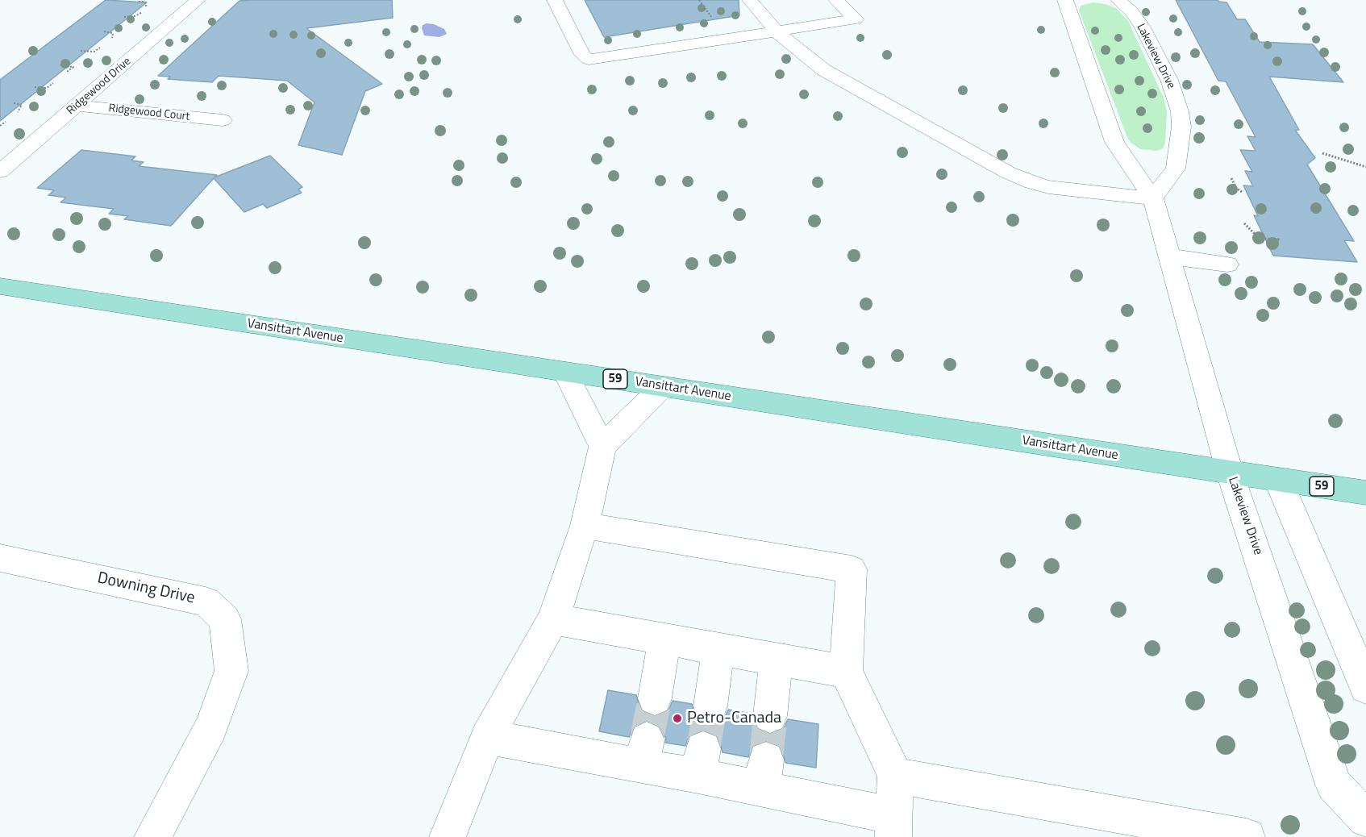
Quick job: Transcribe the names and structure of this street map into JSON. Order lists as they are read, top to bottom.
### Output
{
  "streets": {
    "main road": ["Vansittart Avenue", "59"],
    "street": [
      "Lakeview Drive",
      "Ridgewood Drive",
      "Ridgewood Court",
      "Downing Drive"
    ]
  },
  "crossings": [
    ["Lakeview Drive", "Vansittart Avenue"],
    ["Ridgewood Drive", "Ridgewood Court"]
  ],
  "places": ["Petro-Canada"]
}
